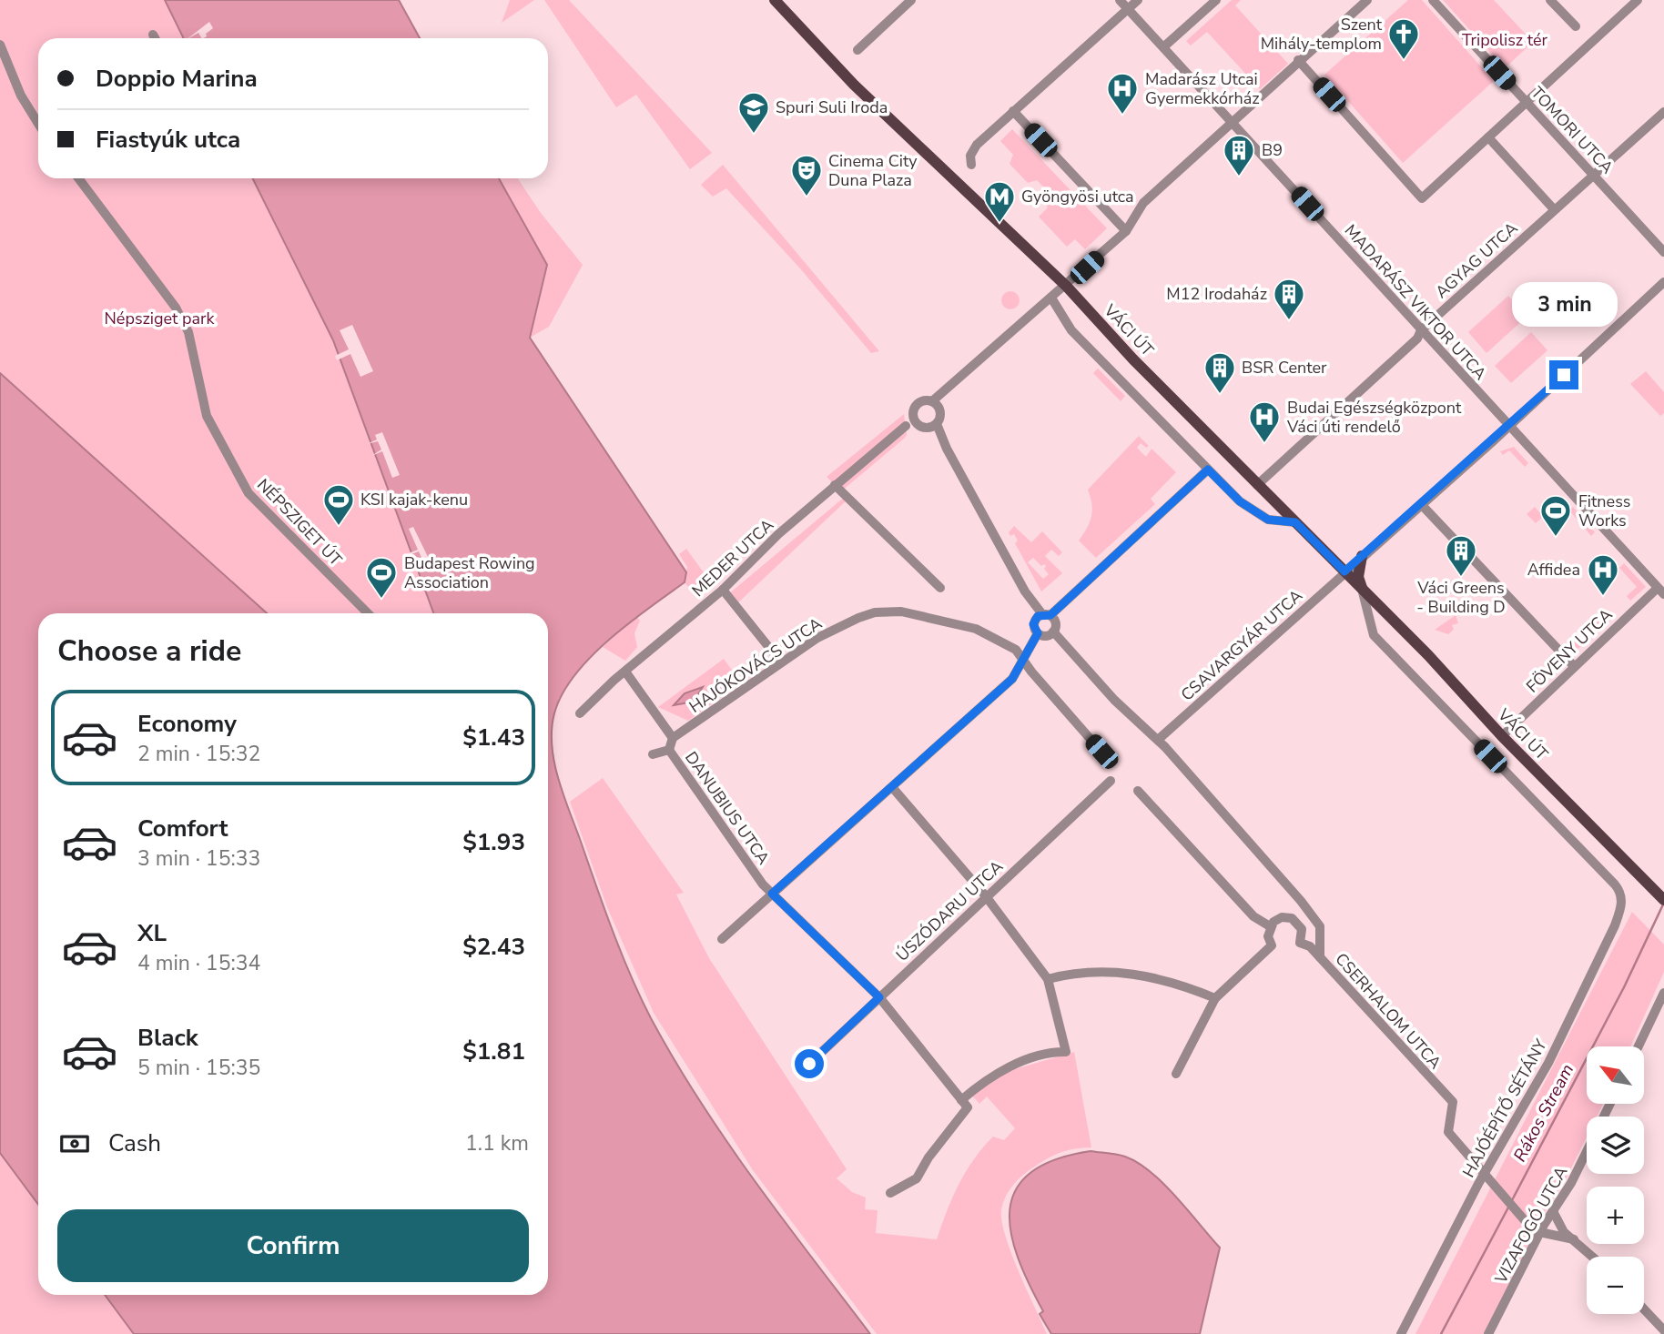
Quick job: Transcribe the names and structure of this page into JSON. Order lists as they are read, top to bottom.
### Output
{
  "streets": {
    "main road": ["VÁCI ÚT"],
    "street": [
      "TOMORI UTCA",
      "AGYAG UTCA",
      "MADARÁSZ VIKTOR UTCA",
      "NÉPSZIGET ÚT",
      "MEDER UTCA",
      "CSAVARGYÁR UTCA",
      "FÖVENY UTCA",
      "HAJÓKOVÁCS UTCA",
      "DANUBIUS UTCA",
      "ÚSZÓDARU UTCA",
      "CSERHALOM UTCA",
      "HAJÓÉPÍTŐ SÉTÁNY",
      "VIZAFOGÓ UTCA"
    ]
  },
  "crossings": [
    ["TOMORI UTCA", "AGYAG UTCA"],
    ["AGYAG UTCA", "MADARÁSZ VIKTOR UTCA"],
    ["AGYAG UTCA", "VÁCI ÚT"],
    ["MADARÁSZ VIKTOR UTCA", "CSAVARGYÁR UTCA"],
    ["MADARÁSZ VIKTOR UTCA", "FÖVENY UTCA"],
    ["VÁCI ÚT", "CSAVARGYÁR UTCA"],
    ["VÁCI ÚT", "FÖVENY UTCA"],
    ["VÁCI ÚT", "HAJÓÉPÍTŐ SÉTÁNY"],
    ["MEDER UTCA", "DANUBIUS UTCA"],
    ["HAJÓKOVÁCS UTCA", "DANUBIUS UTCA"],
    ["DANUBIUS UTCA", "ÚSZÓDARU UTCA"],
    ["CSERHALOM UTCA", "HAJÓÉPÍTŐ SÉTÁNY"]
  ],
  "water": ["Rákos Stream"],
  "parks": ["Tripolisz tér", "Népsziget park"],
  "places": {
    "church": ["Szent Mihály-templom"],
    "hospital": ["Madarász Utcai Gyermekkórház", "Budai Egészségközpont Váci úti rendelő", "Affidea"],
    "school or university": ["Spuri Suli Iroda"],
    "building": [
      "B9",
      "M12 Irodaház",
      "BSR Center",
      "Váci Greens - Building D"
    ],
    "theatre": ["Cinema City Duna Plaza"],
    "metro station": ["Gyöngyösi utca"],
    "sports": ["KSI kajak-kenu", "Fitness Works", "Budapest Rowing Association"]
  },
  "north": "top left",
  "page": {
    "banner": ["Doppio Marina", "Fiastyúk utca"],
    "bubble": "3 min",
    "heading": "Choose a ride",
    "list": [
      {
        "name": "Economy",
        "note": "2 min · 15:32",
        "value": "$1.43"
      },
      {
        "name": "Comfort",
        "note": "3 min · 15:33",
        "value": "$1.93"
      },
      {
        "name": "XL",
        "note": "4 min · 15:34",
        "value": "$2.43"
      },
      {
        "name": "Black",
        "note": "5 min · 15:35",
        "value": "$1.81"
      }
    ],
    "map_buttons": ["+", "−"],
    "pay": ["Cash", "1.1 km"],
    "buttons": "Confirm"
  }
}
